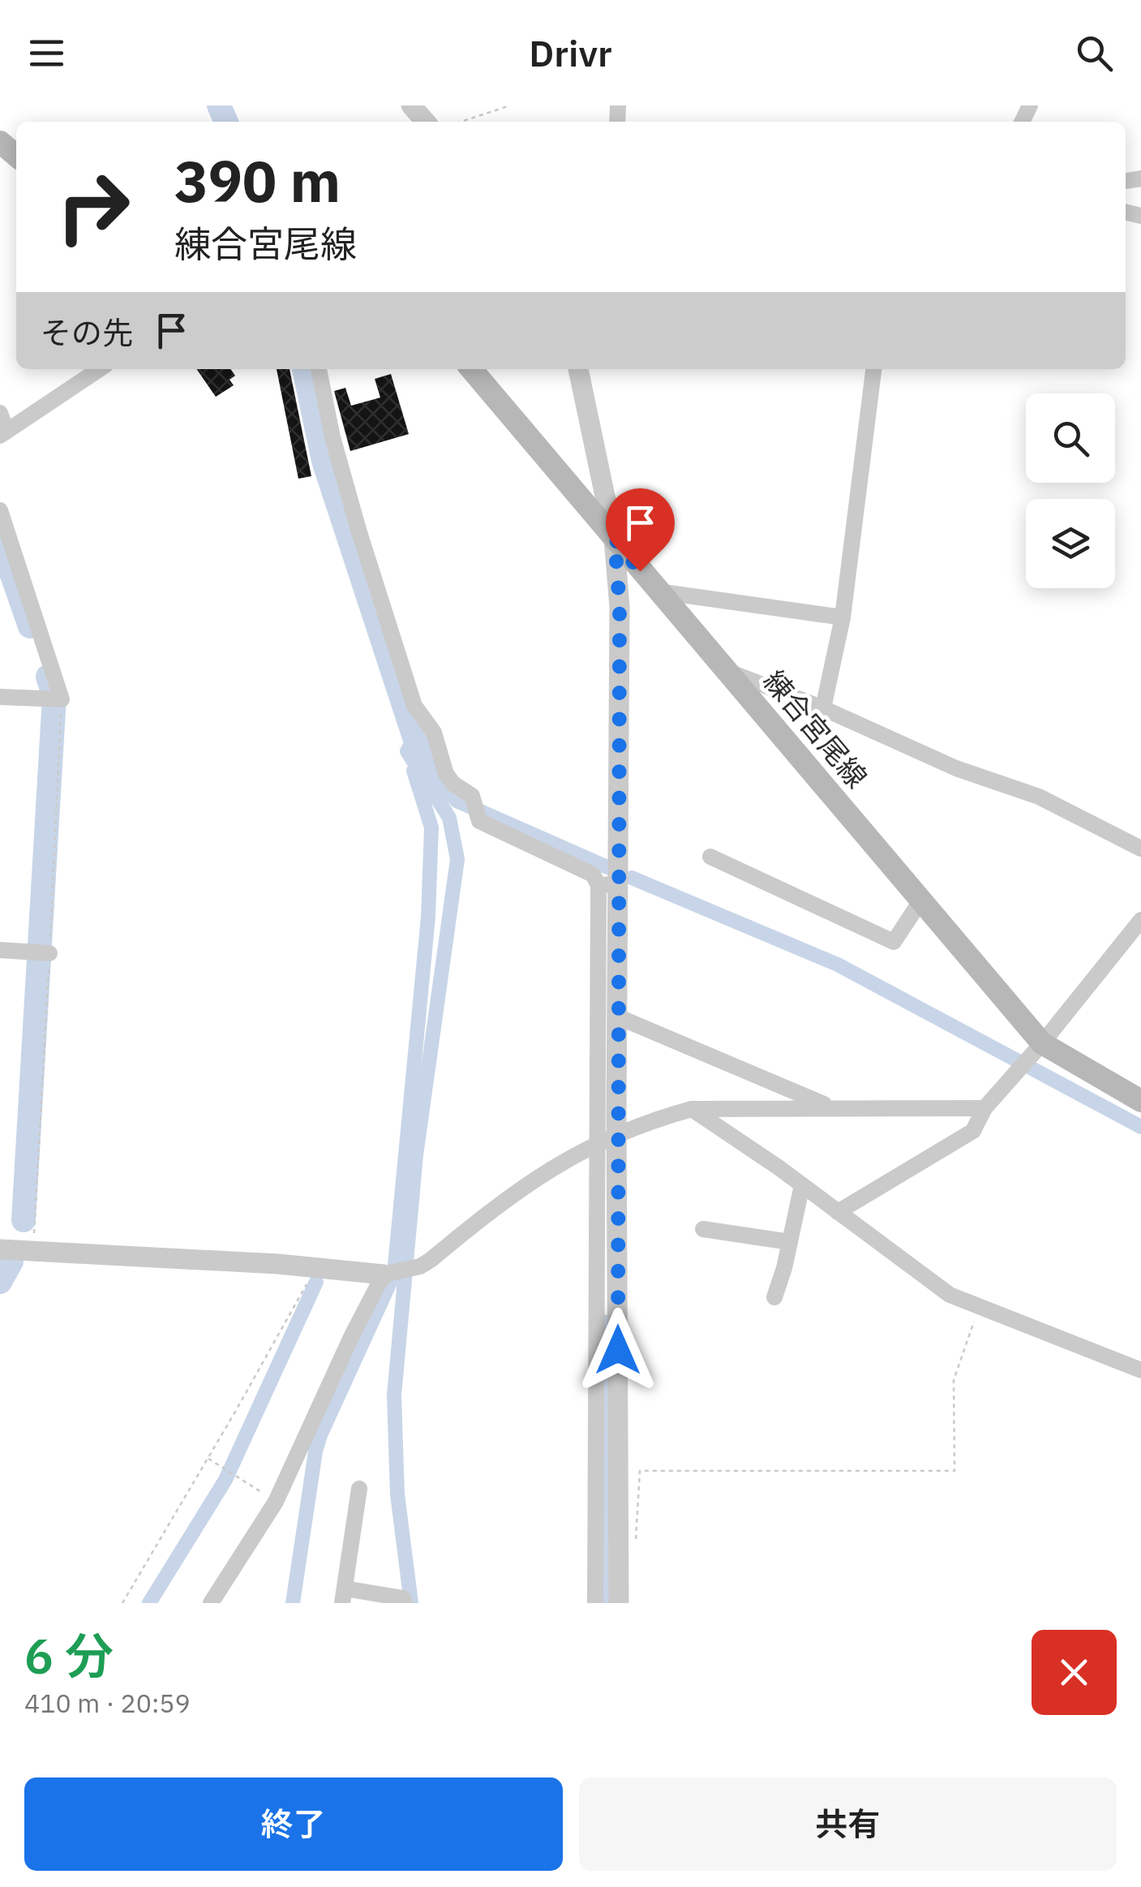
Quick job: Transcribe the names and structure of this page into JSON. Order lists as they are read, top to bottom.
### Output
{
  "streets": {
    "main road": ["練合宮尾線"]
  },
  "page": {
    "header": "Drivr",
    "turn": ["390 m", "練合宮尾線"],
    "then": "その先",
    "heading": ["6 分", "410 m · 20:59"],
    "buttons": ["終了", "共有"]
  }
}
